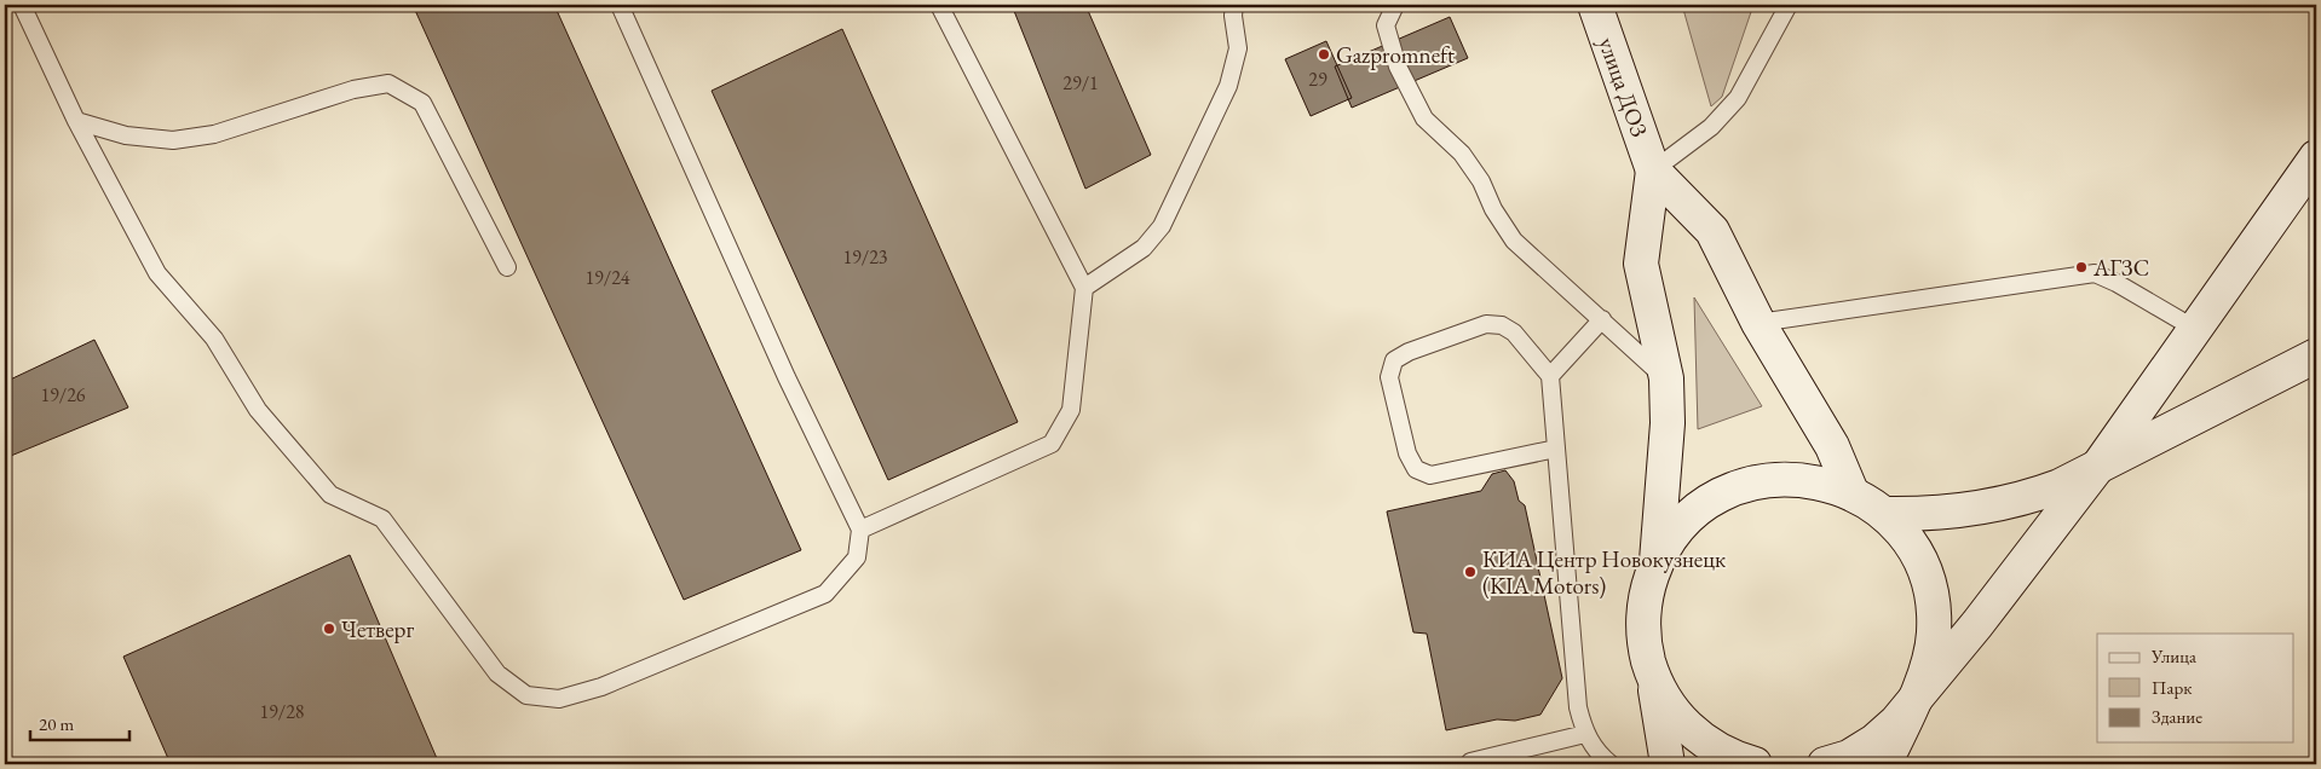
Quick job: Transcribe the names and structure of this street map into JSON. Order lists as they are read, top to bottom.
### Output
{
  "streets": {
    "main road": ["улица ДОЗ"]
  },
  "places": [
    "Gazpromneft",
    "АГЗС",
    "КИА Центр Новокузнецк (KIA Motors)",
    "Четверг"
  ],
  "house_numbers": [
    "29",
    "29/1",
    "19/23",
    "19/24",
    "19/26",
    "19/28"
  ],
  "legend": ["Улица", "Парк", "Здание"],
  "scale_bar": "20 m"
}
